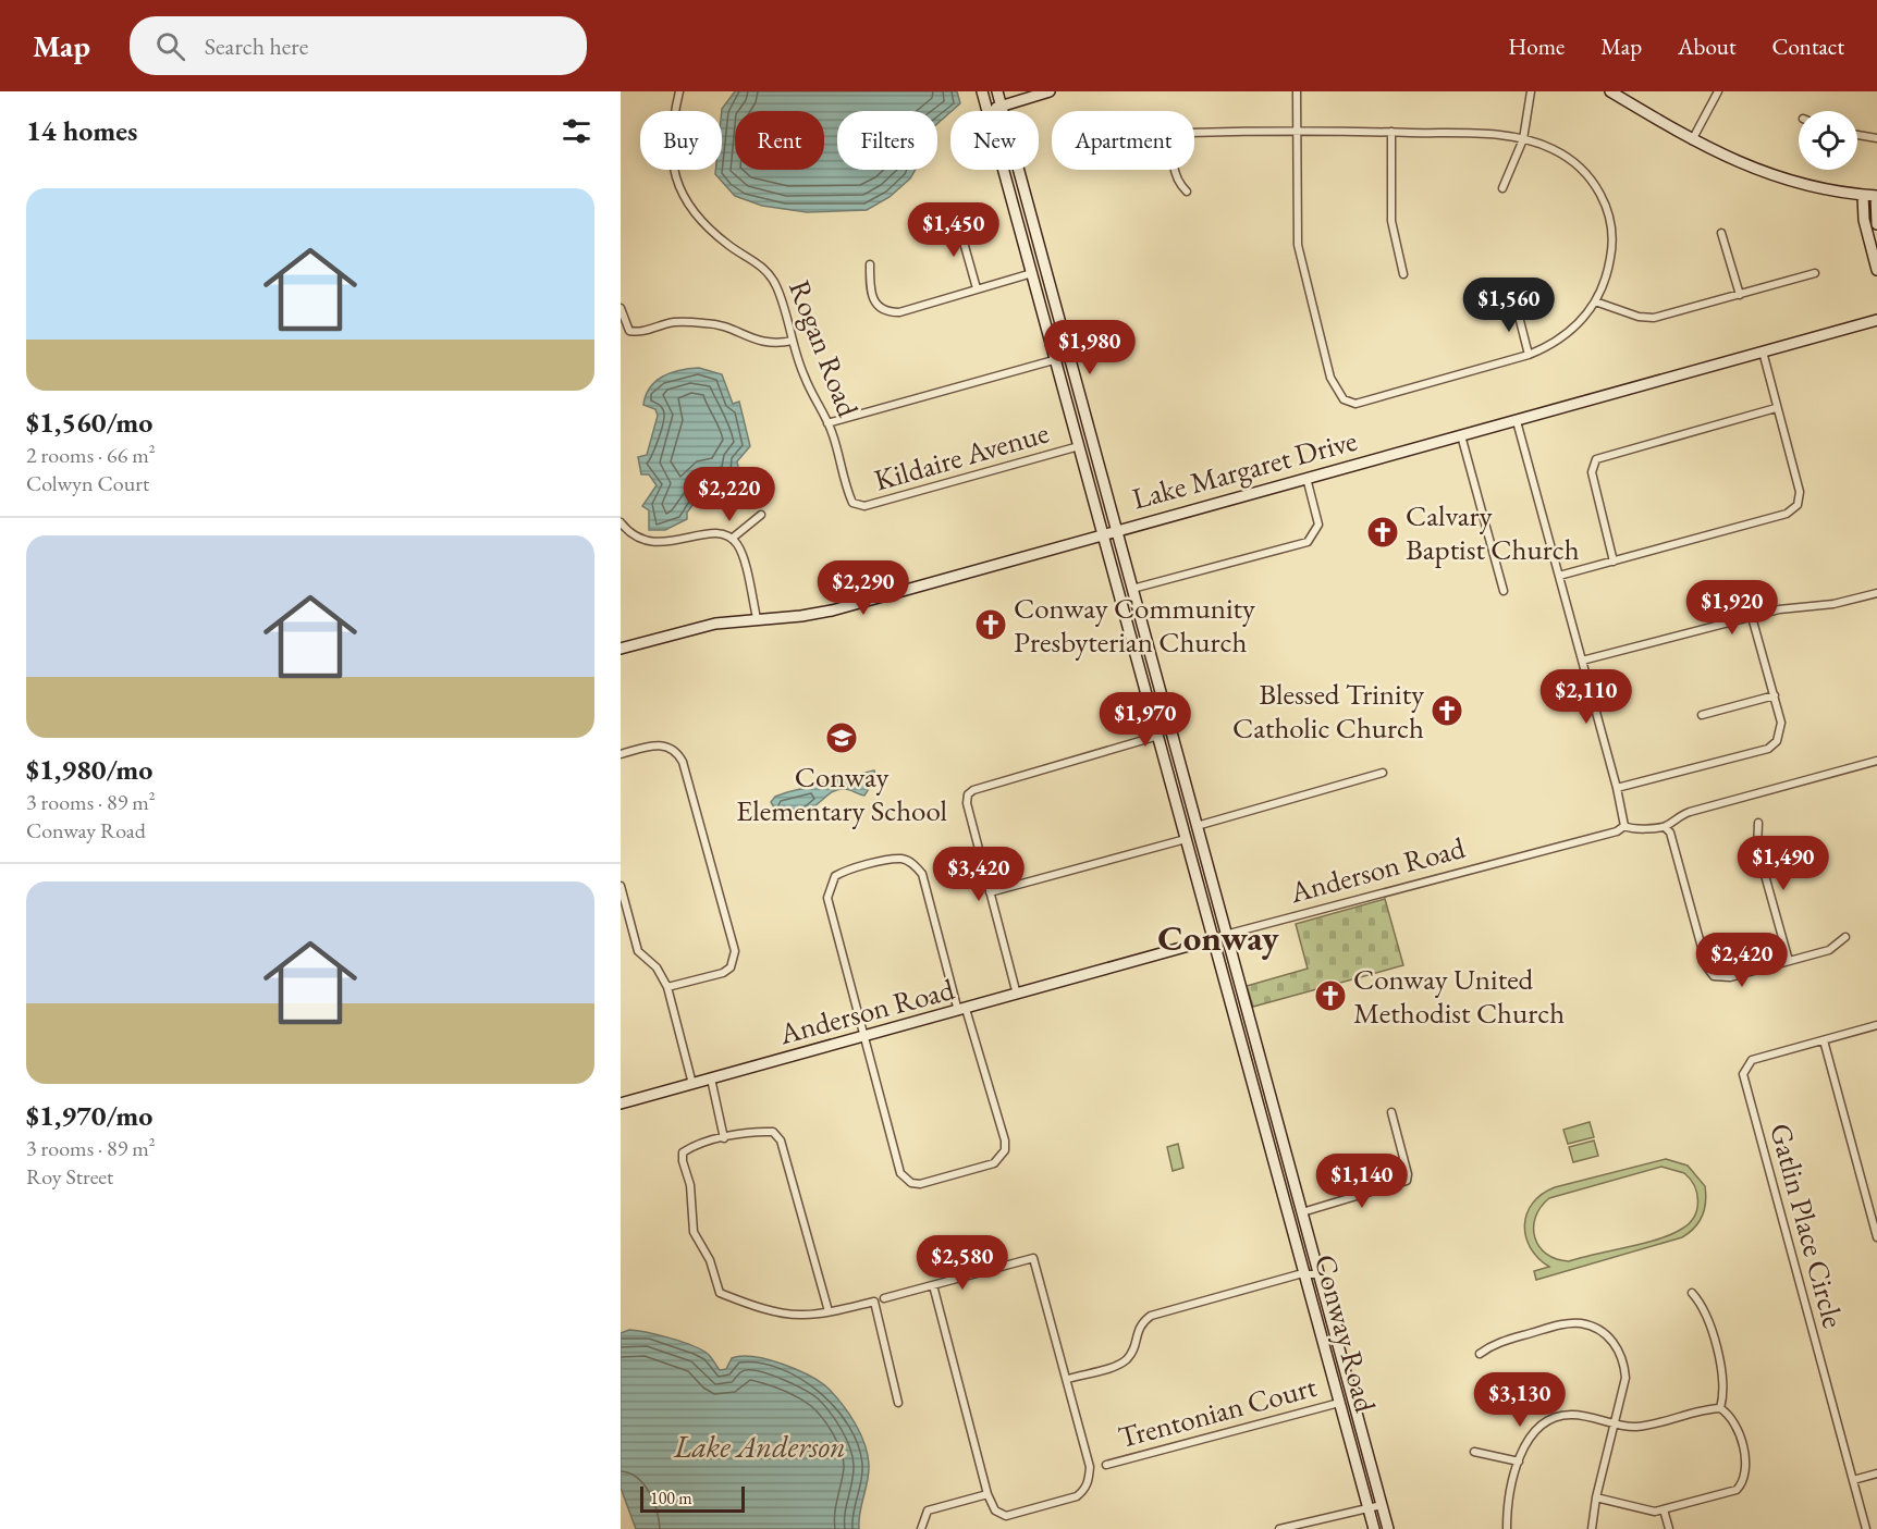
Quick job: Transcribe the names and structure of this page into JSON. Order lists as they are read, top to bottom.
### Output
{
  "streets": {
    "main road": ["Lake Margaret Drive", "Anderson Road", "Conway Road"],
    "street": [
      "Rogan Road",
      "Kildaire Avenue",
      "Gatlin Place Circle",
      "Trentonian Court"
    ]
  },
  "crossings": [
    ["Rogan Road", "Kildaire Avenue"],
    ["Kildaire Avenue", "Conway Road"],
    ["Lake Margaret Drive", "Conway Road"],
    ["Anderson Road", "Conway Road"],
    ["Conway Road", "Trentonian Court"]
  ],
  "districts": ["Conway"],
  "water": ["Lake Anderson"],
  "places": {
    "church": [
      "Calvary Baptist Church",
      "Conway Community Presbyterian Church",
      "Blessed Trinity Catholic Church",
      "Conway United Methodist Church"
    ],
    "school or university": ["Conway Elementary School"]
  },
  "scale_bar": "100 m",
  "page": {
    "header": "Map",
    "search": "Search here",
    "nav": [
      "Home",
      "Map",
      "About",
      "Contact"
    ],
    "heading": "14 homes",
    "chip": [
      "Buy",
      "Rent",
      "Filters",
      "New",
      "Apartment"
    ],
    "list": [
      {
        "name": "$1,560/mo",
        "note": "2 rooms · 66 m² · Colwyn Court"
      },
      {
        "name": "$1,980/mo",
        "note": "3 rooms · 89 m² · Conway Road"
      },
      {
        "name": "$1,970/mo",
        "note": "3 rooms · 89 m² · Roy Street"
      }
    ],
    "price": [
      "$1,450",
      "$1,560",
      "$1,980",
      "$2,220",
      "$2,290",
      "$1,920",
      "$2,110",
      "$1,970",
      "$1,490",
      "$3,420",
      "$2,420",
      "$1,140",
      "$2,580",
      "$3,130"
    ],
    "scale": "100 m"
  }
}
